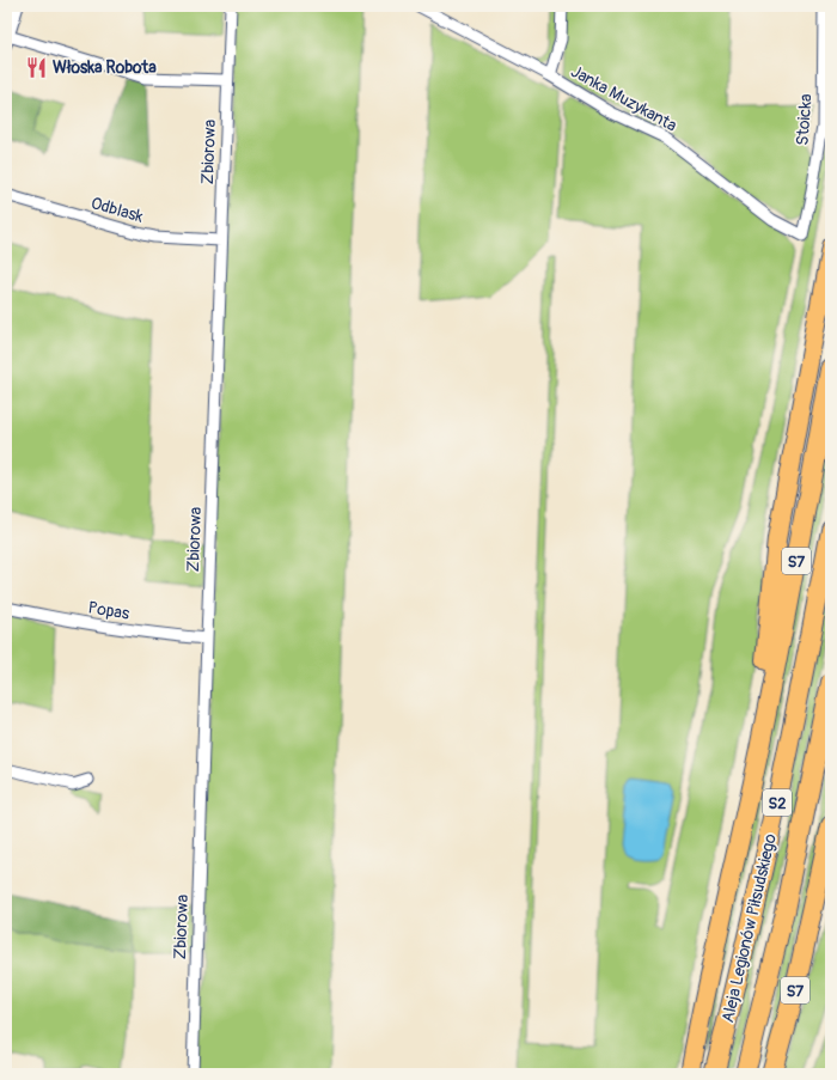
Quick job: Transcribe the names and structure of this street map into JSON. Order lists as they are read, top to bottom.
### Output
{
  "streets": {
    "highway": ["S7", "S2", "Aleja Legionów Piłsudskiego"],
    "street": [
      "Janka Muzykanta",
      "Stoicka",
      "Zbiorowa",
      "Odblask",
      "Popas"
    ]
  },
  "crossings": [
    ["Janka Muzykanta", "Stoicka"],
    ["Zbiorowa", "Odblask"],
    ["Zbiorowa", "Popas"]
  ],
  "places": {
    "restaurant": ["Włoska Robota"]
  }
}
